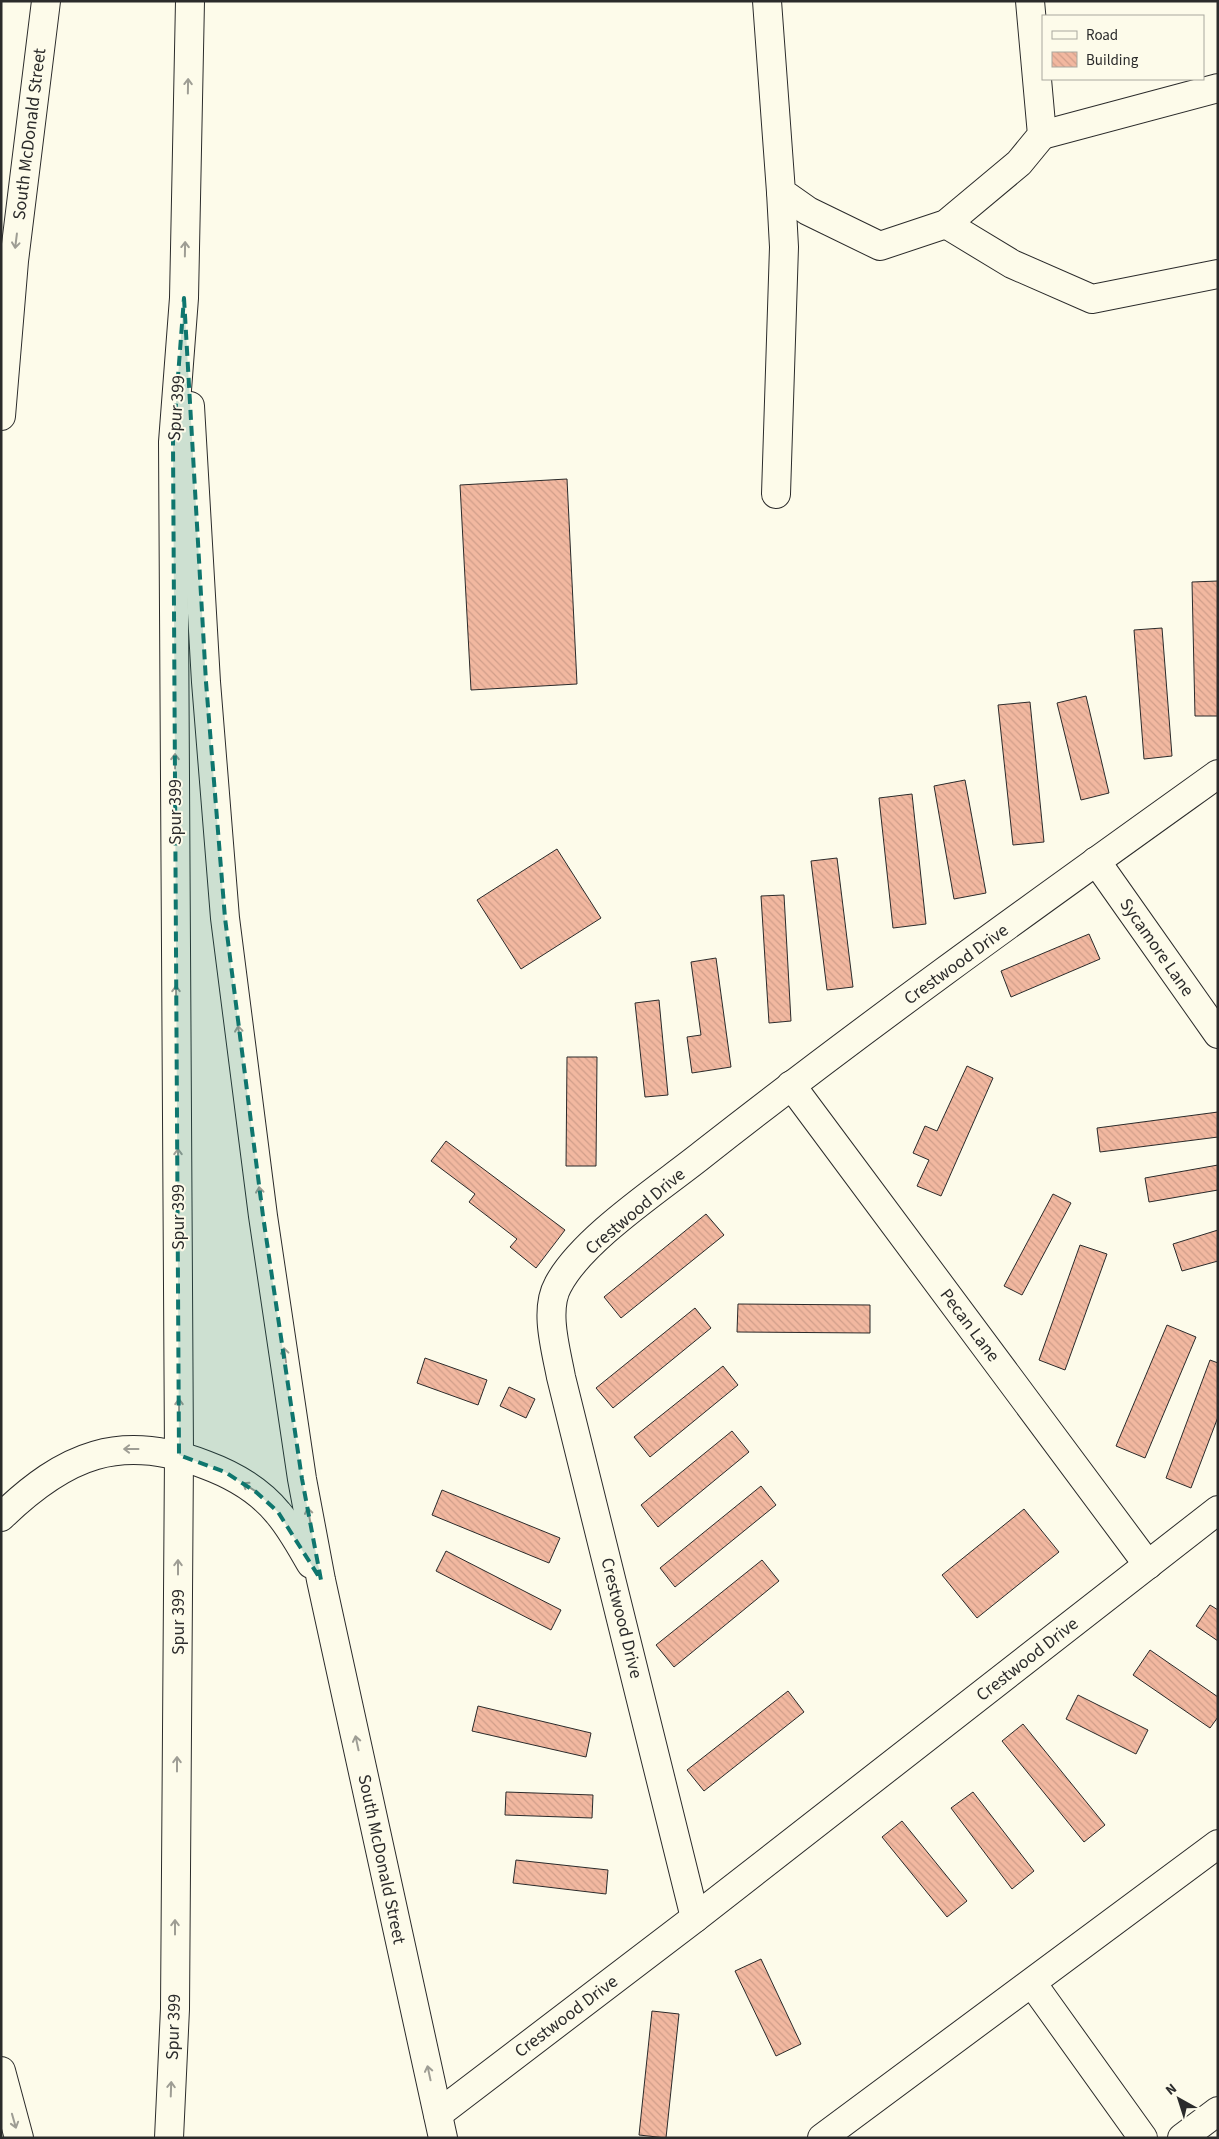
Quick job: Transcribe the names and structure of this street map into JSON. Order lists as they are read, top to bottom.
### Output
{
  "streets": {
    "main road": [
      "South McDonald Street",
      "Spur 399",
      "Sycamore Lane",
      "Crestwood Drive",
      "Pecan Lane"
    ]
  },
  "crossings": [
    ["South McDonald Street", "Spur 399"],
    ["South McDonald Street", "Crestwood Drive"],
    ["Sycamore Lane", "Crestwood Drive"],
    ["Crestwood Drive", "Pecan Lane"]
  ],
  "one_way": ["Spur 399"],
  "legend": ["Road", "Building"],
  "north": "top left"
}
